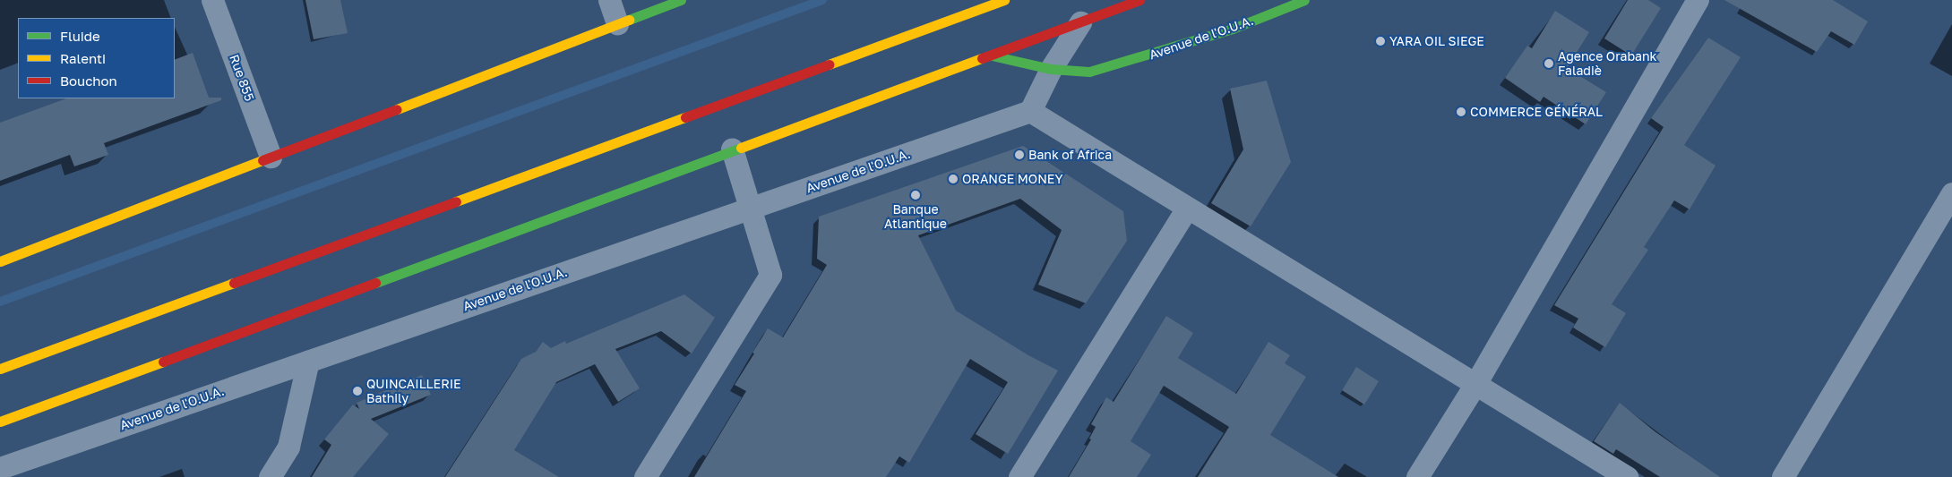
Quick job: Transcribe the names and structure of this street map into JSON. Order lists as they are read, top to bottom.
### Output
{
  "streets": {
    "main road": ["Avenue de l'O.U.A."],
    "street": ["Rue 855"]
  },
  "places": [
    "YARA OIL SIEGE",
    "Agence Orabank Faladiè",
    "COMMERCE GÉNÉRAL",
    "Bank of Africa",
    "ORANGE MONEY",
    "Banque Atlantique",
    "QUINCAILLERIE Bathily"
  ],
  "legend": ["Fluide", "Ralenti", "Bouchon"]
}
